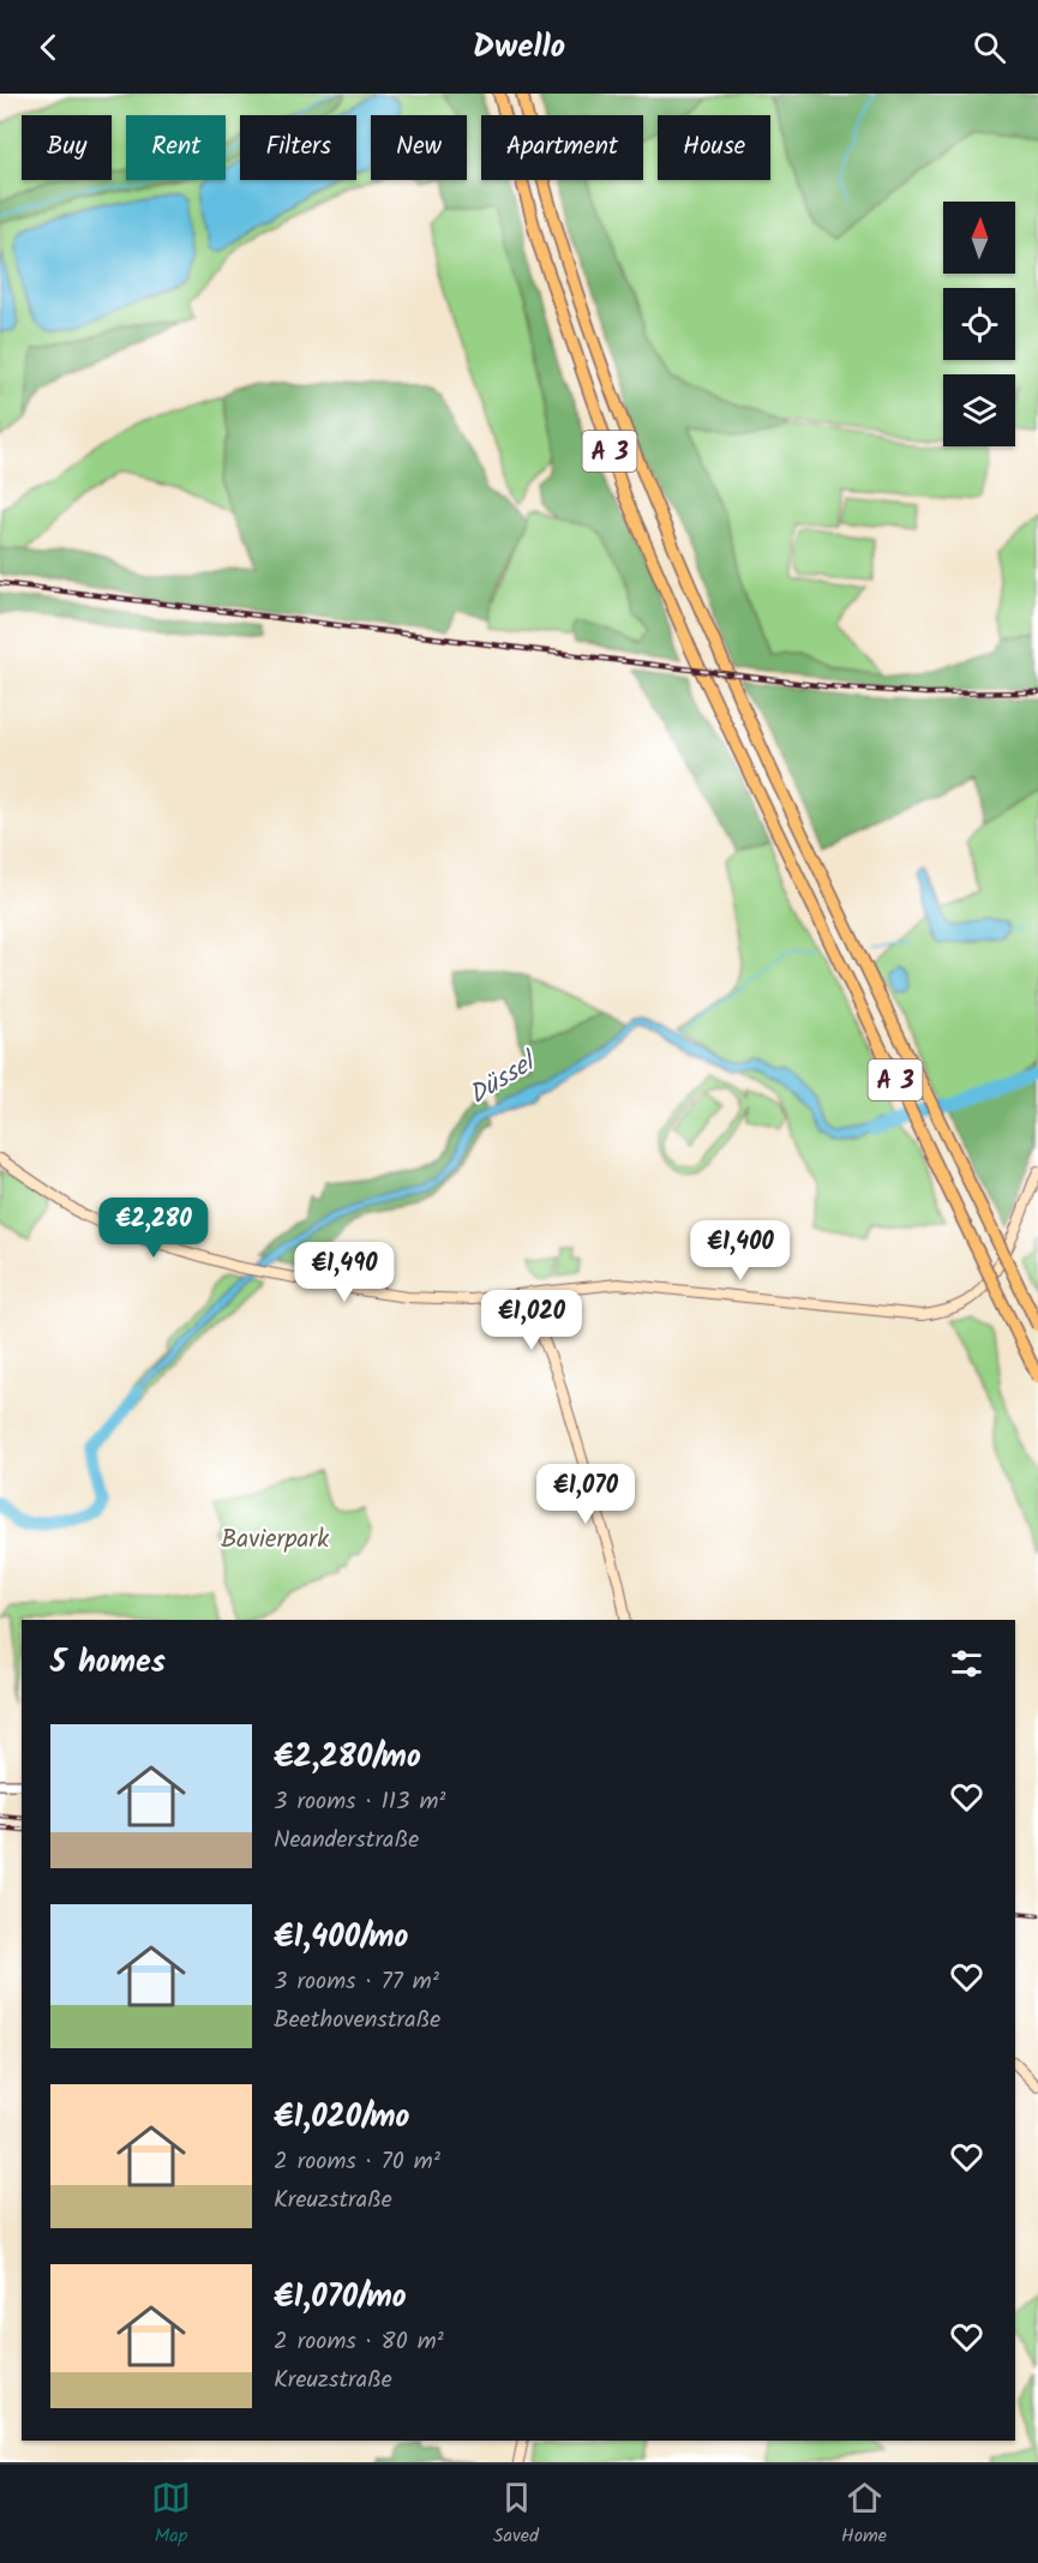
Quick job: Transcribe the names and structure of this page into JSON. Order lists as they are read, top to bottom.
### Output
{
  "streets": {
    "highway": ["A 3"]
  },
  "water": ["Düssel"],
  "parks": ["Bavierpark"],
  "north": "top",
  "page": {
    "header": "Dwello",
    "chip": [
      "Buy",
      "Rent",
      "Filters",
      "New",
      "Apartment",
      "House"
    ],
    "price": [
      "€2,280",
      "€1,400",
      "€1,490",
      "€1,020",
      "€1,070"
    ],
    "heading": "5 homes",
    "list": [
      {
        "name": "€2,280/mo",
        "note": "3 rooms · 113 m² · Neanderstraße"
      },
      {
        "name": "€1,400/mo",
        "note": "3 rooms · 77 m² · Beethovenstraße"
      },
      {
        "name": "€1,020/mo",
        "note": "2 rooms · 70 m² · Kreuzstraße"
      },
      {
        "name": "€1,070/mo",
        "note": "2 rooms · 80 m² · Kreuzstraße"
      }
    ],
    "tabs": ["Map", "Saved", "Home"]
  }
}
